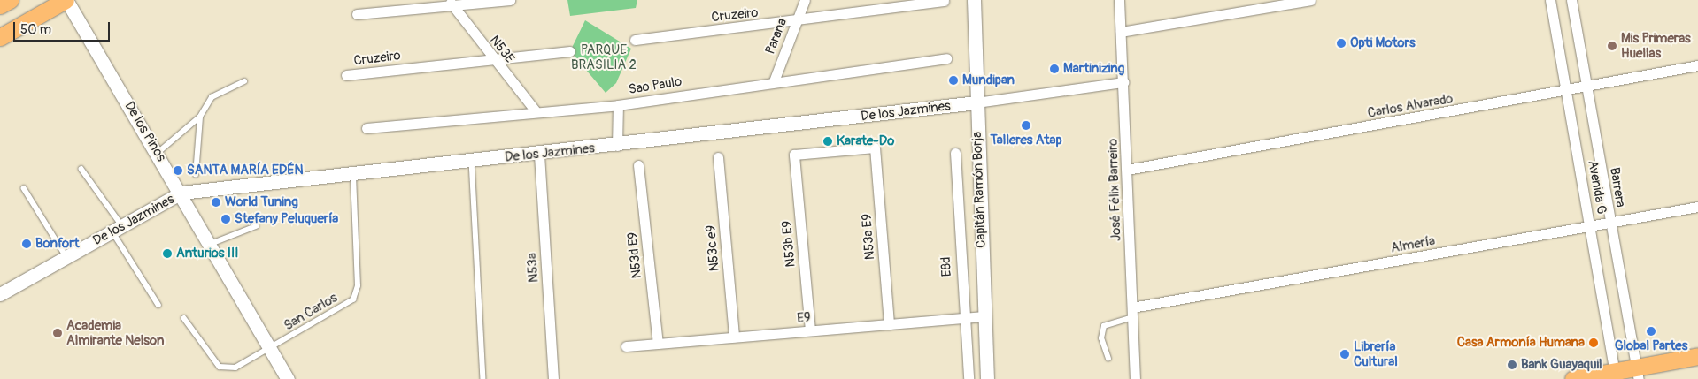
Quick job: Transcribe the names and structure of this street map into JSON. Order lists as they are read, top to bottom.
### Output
{
  "streets": {
    "street": [
      "Cruzeiro",
      "Parana",
      "N53E",
      "Sao Paulo",
      "Carlos Alvarado",
      "De los Jazmines",
      "De los Pinos",
      "Avenida G",
      "Barrera",
      "Capitán Ramón Borja",
      "José Félix Barreiro",
      "N53a E9",
      "N53b E9",
      "Almería",
      "N53c e9",
      "N53d E9",
      "E8d",
      "N53a",
      "E9"
    ],
    "lane": ["San Carlos"]
  },
  "crossings": [
    ["Cruzeiro", "Parana"],
    ["Cruzeiro", "N53E"],
    ["Parana", "Sao Paulo"],
    ["N53E", "Sao Paulo"],
    ["Carlos Alvarado", "Avenida G"],
    ["Carlos Alvarado", "Barrera"],
    ["Carlos Alvarado", "José Félix Barreiro"],
    ["De los Jazmines", "De los Pinos"],
    ["De los Jazmines", "Capitán Ramón Borja"],
    ["De los Jazmines", "José Félix Barreiro"],
    ["De los Jazmines", "N53a"],
    ["De los Jazmines", "San Carlos"],
    ["De los Pinos", "San Carlos"],
    ["Avenida G", "Almería"],
    ["Barrera", "Almería"],
    ["Capitán Ramón Borja", "E9"],
    ["José Félix Barreiro", "Almería"],
    ["N53a E9", "N53b E9"],
    ["N53a E9", "E9"],
    ["N53b E9", "E9"],
    ["N53c e9", "E9"],
    ["N53d E9", "E9"],
    ["E8d", "E9"]
  ],
  "parks": ["PARQUE BRASILIA 2"],
  "places": [
    "Opti Motors",
    "Mis Primeras Huellas",
    "Martinizing",
    "Mundipan",
    "Talleres Atap",
    "Karate-Do",
    "SANTA MARÍA EDÉN",
    "World Tuning",
    "Stefany Peluquería",
    "Bonfort",
    "Anturios III",
    "Global Partes",
    "Academia Almirante Nelson",
    "Casa Armonía Humana",
    "Librería Cultural",
    "Bank Guayaquil"
  ],
  "scale_bar": "50 m"
}
